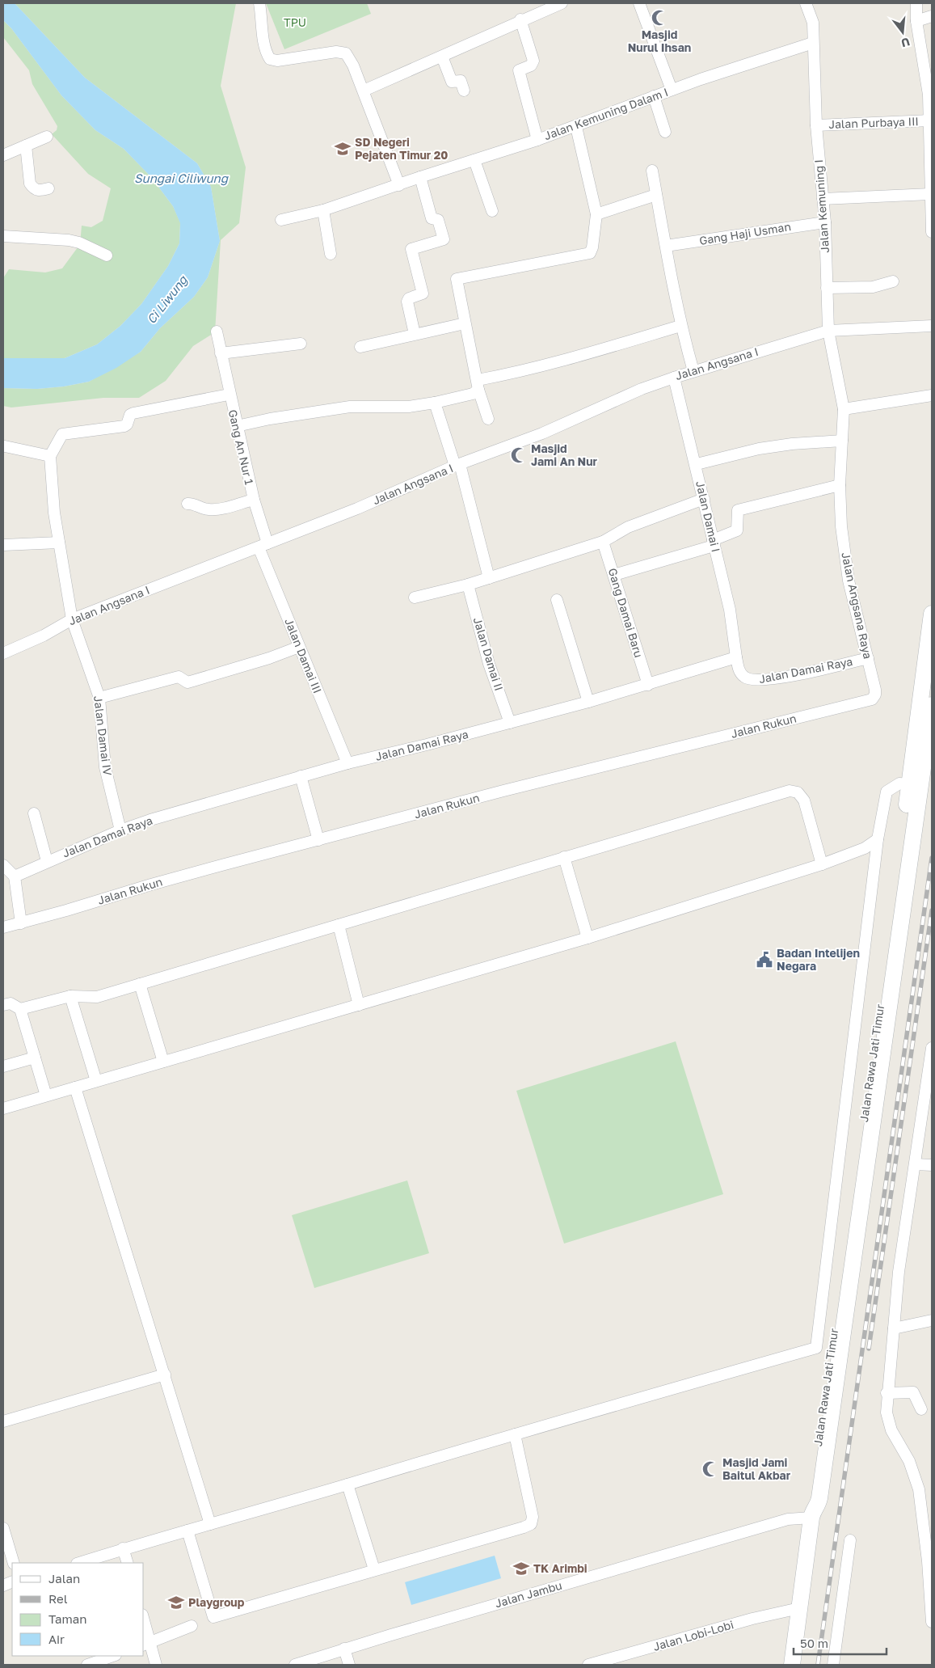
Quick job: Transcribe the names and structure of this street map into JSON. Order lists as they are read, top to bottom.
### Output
{
  "streets": {
    "main road": ["Jalan Rawa Jati Timur"],
    "street": [
      "Jalan Kemuning Dalam I",
      "Jalan Purbaya III",
      "Jalan Kemuning I",
      "Gang Haji Usman",
      "Jalan Angsana I",
      "Gang An Nur 1",
      "Jalan Damai I",
      "Jalan Angsana Raya",
      "Gang Damai Baru",
      "Jalan Damai II",
      "Jalan Damai III",
      "Jalan Damai Raya",
      "Jalan Rukun",
      "Jalan Damai IV",
      "Jalan Jambu",
      "Jalan Lobi-Lobi"
    ]
  },
  "crossings": [
    ["Jalan Kemuning Dalam I", "Jalan Kemuning I"],
    ["Jalan Purbaya III", "Jalan Kemuning I"],
    ["Jalan Kemuning I", "Gang Haji Usman"],
    ["Jalan Kemuning I", "Jalan Angsana I"],
    ["Jalan Kemuning I", "Jalan Angsana Raya"],
    ["Jalan Angsana I", "Gang An Nur 1"],
    ["Jalan Angsana I", "Jalan Damai I"],
    ["Jalan Angsana I", "Jalan Damai III"],
    ["Jalan Angsana I", "Jalan Damai IV"],
    ["Gang An Nur 1", "Jalan Damai III"],
    ["Jalan Damai I", "Jalan Damai Raya"],
    ["Jalan Angsana Raya", "Jalan Damai Raya"],
    ["Jalan Angsana Raya", "Jalan Rukun"],
    ["Gang Damai Baru", "Jalan Damai Raya"],
    ["Jalan Damai II", "Jalan Damai Raya"],
    ["Jalan Damai III", "Jalan Damai Raya"],
    ["Jalan Damai Raya", "Jalan Rukun"],
    ["Jalan Damai Raya", "Jalan Damai IV"],
    ["Jalan Rawa Jati Timur", "Jalan Jambu"],
    ["Jalan Rawa Jati Timur", "Jalan Lobi-Lobi"]
  ],
  "water": ["Sungai Ciliwung", "Ci Liwung"],
  "parks": ["TPU"],
  "places": {
    "mosque": ["Masjid Nurul Ihsan", "Masjid Jami An Nur", "Masjid Jami Baitul Akbar"],
    "school or university": ["SD Negeri Pejaten Timur 20", "TK Arimbi", "Playgroup"],
    "public building": ["Badan Intelijen Negara"]
  },
  "legend": [
    "Jalan",
    "Rel",
    "Taman",
    "Air"
  ],
  "scale_bar": "50 m",
  "north": "bottom"
}
